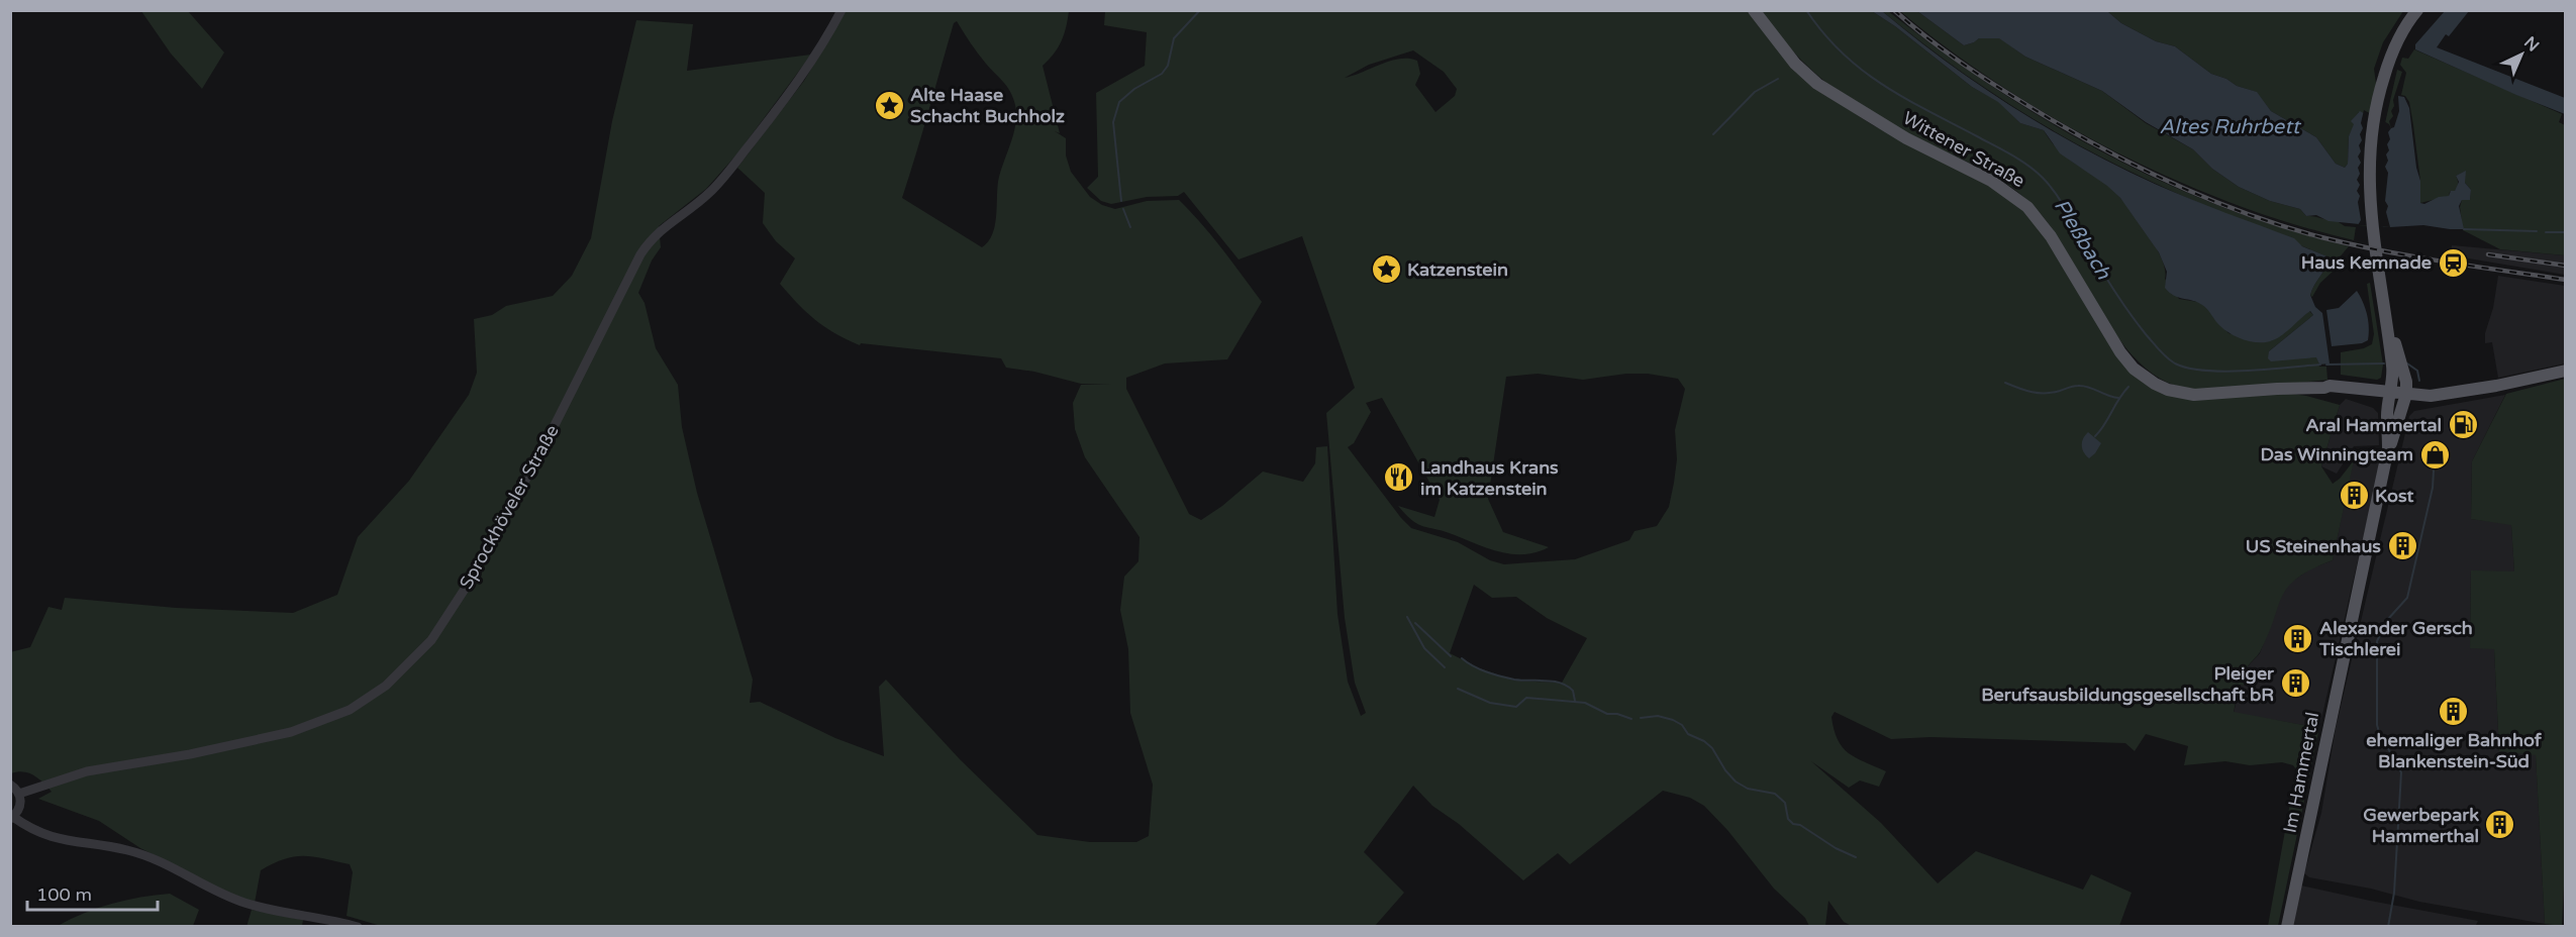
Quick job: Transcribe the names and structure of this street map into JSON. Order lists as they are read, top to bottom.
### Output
{
  "streets": {
    "main road": ["Wittener Straße", "Im Hammertal"],
    "street": ["Sprockhöveler Straße"]
  },
  "crossings": [
    ["Wittener Straße", "Im Hammertal"]
  ],
  "water": ["Altes Ruhrbett", "Pleßbach"],
  "places": {
    "place": ["Alte Haase Schacht Buchholz", "Katzenstein"],
    "station": ["Haus Kemnade"],
    "fuel station": ["Aral Hammertal"],
    "shop": ["Das Winningteam"],
    "restaurant": ["Landhaus Krans im Katzenstein"],
    "building": [
      "Kost",
      "US Steinenhaus",
      "Alexander Gersch Tischlerei",
      "Pleiger Berufsausbildungsgesellschaft bR",
      "ehemaliger Bahnhof Blankenstein-Süd",
      "Gewerbepark Hammerthal"
    ]
  },
  "scale_bar": "100 m",
  "north": "top right"
}
